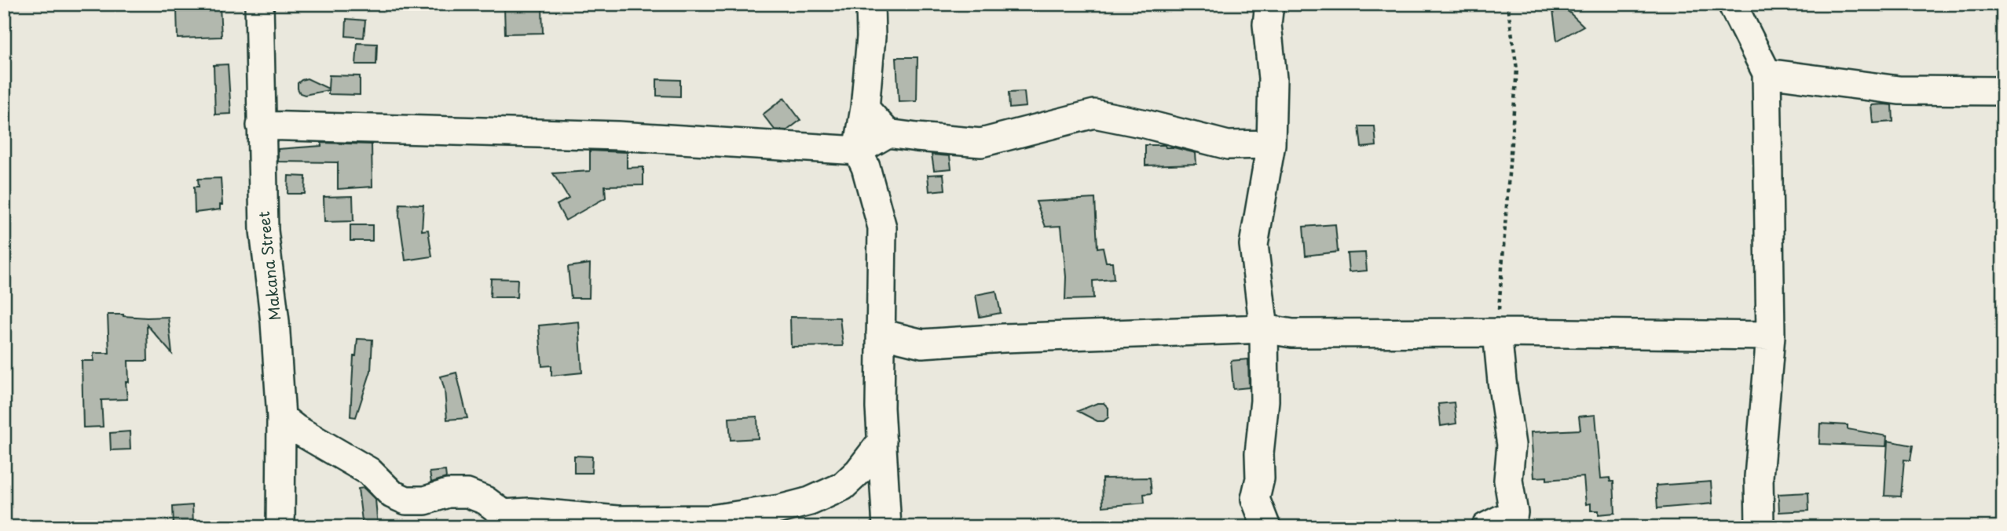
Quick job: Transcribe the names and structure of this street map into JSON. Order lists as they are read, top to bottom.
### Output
{
  "streets": {
    "street": ["Makana Street"]
  }
}
